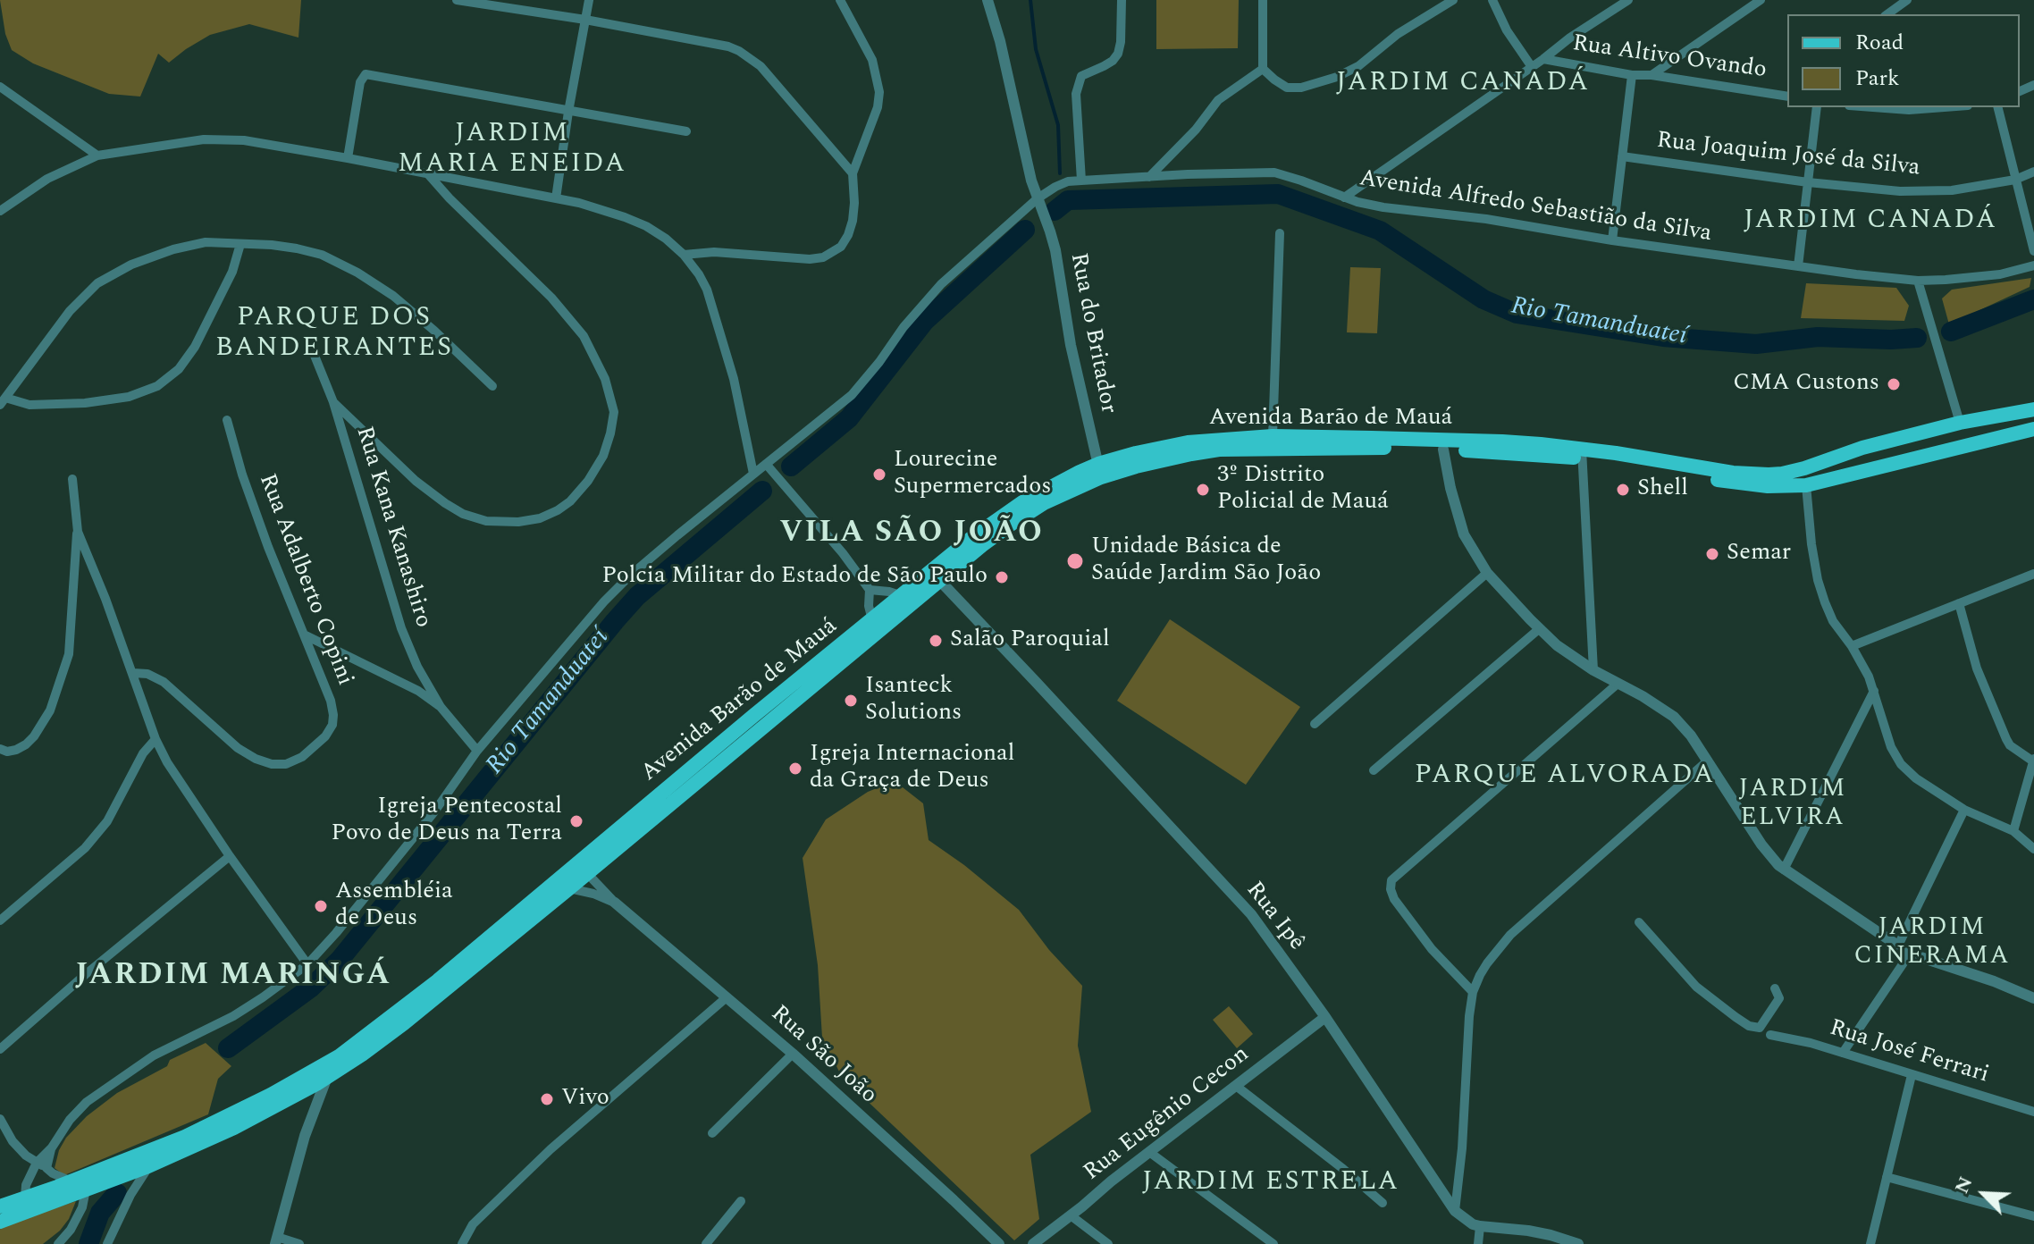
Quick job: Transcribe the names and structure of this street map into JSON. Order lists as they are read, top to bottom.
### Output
{
  "streets": {
    "main road": ["Avenida Barão de Mauá"],
    "street": [
      "Rua Altivo Ovando",
      "Rua Joaquim José da Silva",
      "Avenida Alfredo Sebastião da Silva",
      "Rua do Britador",
      "Rua Kana Kanashiro",
      "Rua Adalberto Copini",
      "Rua Ipê",
      "Rua José Ferrari",
      "Rua São João",
      "Rua Eugênio Cecon"
    ]
  },
  "crossings": [
    ["Avenida Alfredo Sebastião da Silva", "Rua do Britador"],
    ["Rua do Britador", "Avenida Barão de Mauá"],
    ["Avenida Barão de Mauá", "Rua Ipê"],
    ["Avenida Barão de Mauá", "Rua São João"],
    ["Rua Ipê", "Rua Eugênio Cecon"]
  ],
  "districts": [
    "JARDIM CANADÁ",
    "JARDIM MARIA ENEIDA",
    "JARDIM CANADÁ",
    "PARQUE DOS BANDEIRANTES",
    "VILA SÃO JOÃO",
    "PARQUE ALVORADA",
    "JARDIM ELVIRA",
    "JARDIM CINERAMA",
    "JARDIM MARINGÁ",
    "JARDIM ESTRELA"
  ],
  "water": ["Rio Tamanduateí"],
  "places": [
    "CMA Custons",
    "Lourecine Supermercados",
    "3º Distrito Policial de Mauá",
    "Shell",
    "Semar",
    "Unidade Básica de Saúde Jardim São João",
    "Polcia Militar do Estado de São Paulo",
    "Salão Paroquial",
    "Isanteck Solutions",
    "Igreja Internacional da Graça de Deus",
    "Igreja Pentecostal Povo de Deus na Terra",
    "Assembléia de Deus",
    "Vivo"
  ],
  "legend": ["Road", "Park"],
  "north": "top left"
}
